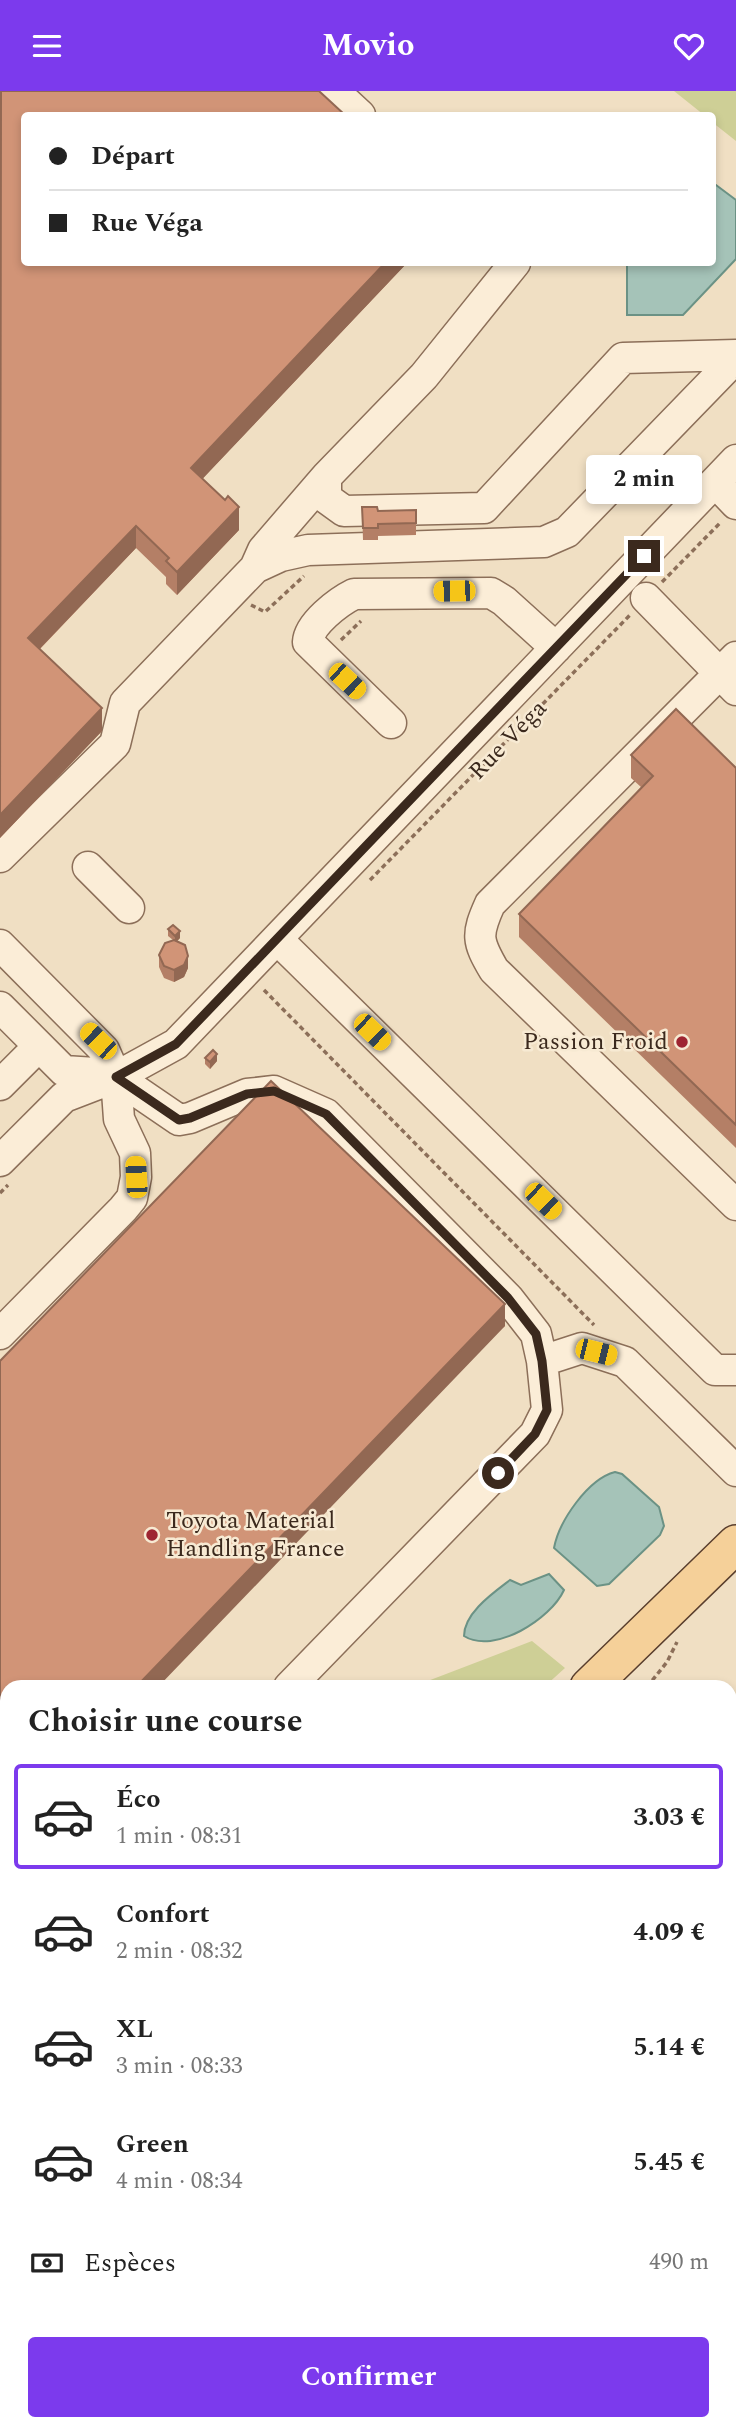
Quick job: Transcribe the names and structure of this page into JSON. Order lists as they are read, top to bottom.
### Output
{
  "streets": {
    "street": ["Rue Véga"]
  },
  "places": ["Passion Froid", "Toyota Material Handling France"],
  "page": {
    "header": "Movio",
    "banner": ["Départ", "Rue Véga"],
    "bubble": "2 min",
    "heading": "Choisir une course",
    "list": [
      {
        "name": "Éco",
        "note": "1 min · 08:31",
        "value": "3.03 €"
      },
      {
        "name": "Confort",
        "note": "2 min · 08:32",
        "value": "4.09 €"
      },
      {
        "name": "XL",
        "note": "3 min · 08:33",
        "value": "5.14 €"
      },
      {
        "name": "Green",
        "note": "4 min · 08:34",
        "value": "5.45 €"
      }
    ],
    "pay": ["Espèces", "490 m"],
    "buttons": "Confirmer"
  }
}
